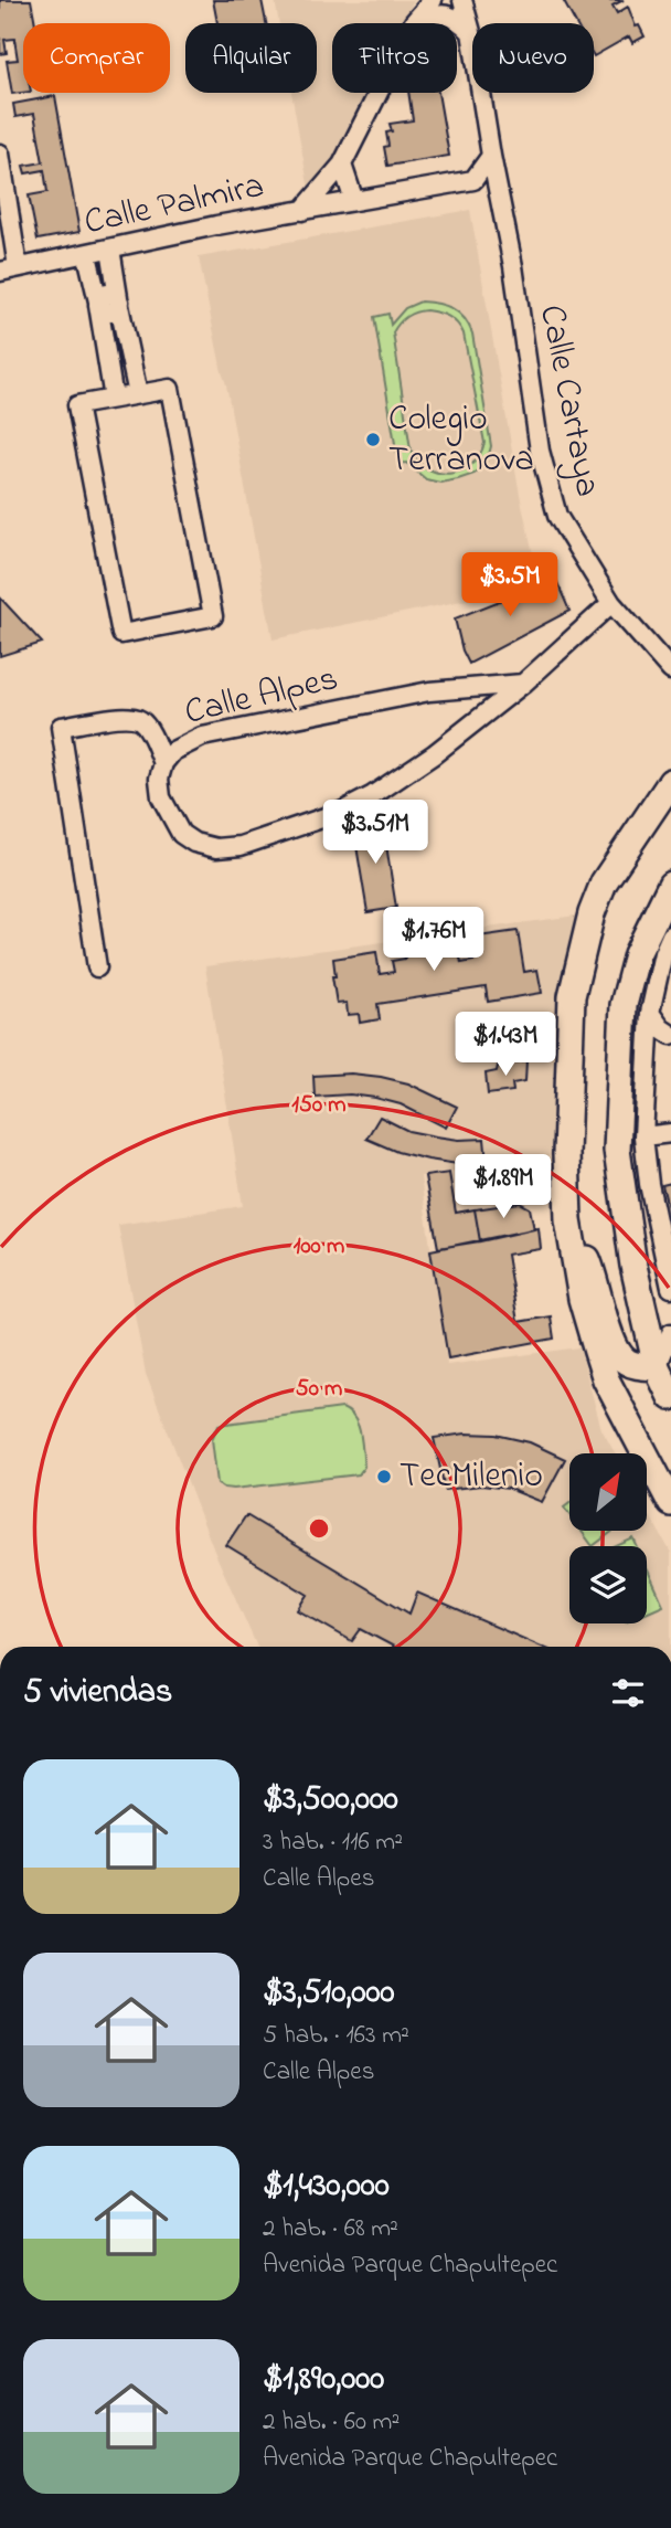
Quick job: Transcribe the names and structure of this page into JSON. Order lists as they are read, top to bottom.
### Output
{
  "streets": {
    "street": ["Calle Palmira", "Calle Cartaya", "Calle Alpes"]
  },
  "crossings": [
    ["Calle Cartaya", "Calle Alpes"]
  ],
  "places": ["Colegio Terranova", "TecMilenio"],
  "north": "top right",
  "page": {
    "chip": [
      "Comprar",
      "Alquilar",
      "Filtros",
      "Nuevo"
    ],
    "price": [
      "$3.5M",
      "$3.51M",
      "$1.76M",
      "$1.43M",
      "$1.89M"
    ],
    "heading": "5 viviendas",
    "list": [
      {
        "name": "$3,500,000",
        "note": "3 hab. · 116 m² · Calle Alpes"
      },
      {
        "name": "$3,510,000",
        "note": "5 hab. · 163 m² · Calle Alpes"
      },
      {
        "name": "$1,430,000",
        "note": "2 hab. · 68 m² · Avenida Parque Chapultepec"
      },
      {
        "name": "$1,890,000",
        "note": "2 hab. · 60 m² · Avenida Parque Chapultepec"
      }
    ]
  },
  "rings": ["150 m", "100 m", "50 m"]
}
